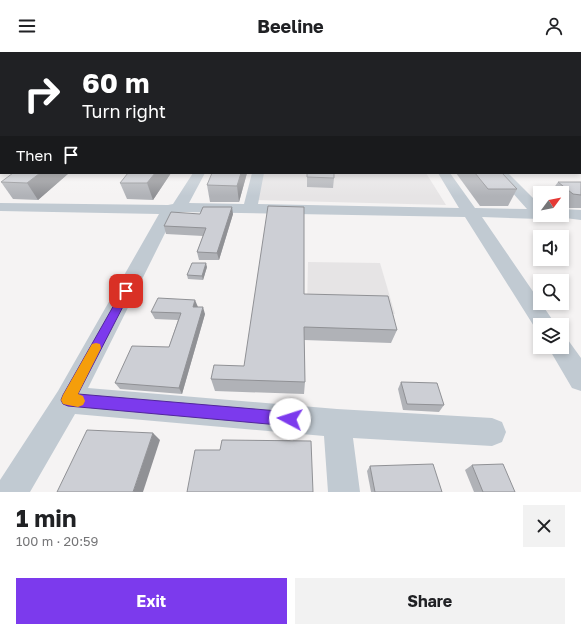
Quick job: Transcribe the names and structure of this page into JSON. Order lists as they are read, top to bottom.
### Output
{
  "north": "top right",
  "page": {
    "header": "Beeline",
    "turn": ["60 m", "Turn right"],
    "then": "Then",
    "heading": ["1 min", "100 m · 20:59"],
    "buttons": ["Exit", "Share"]
  }
}
